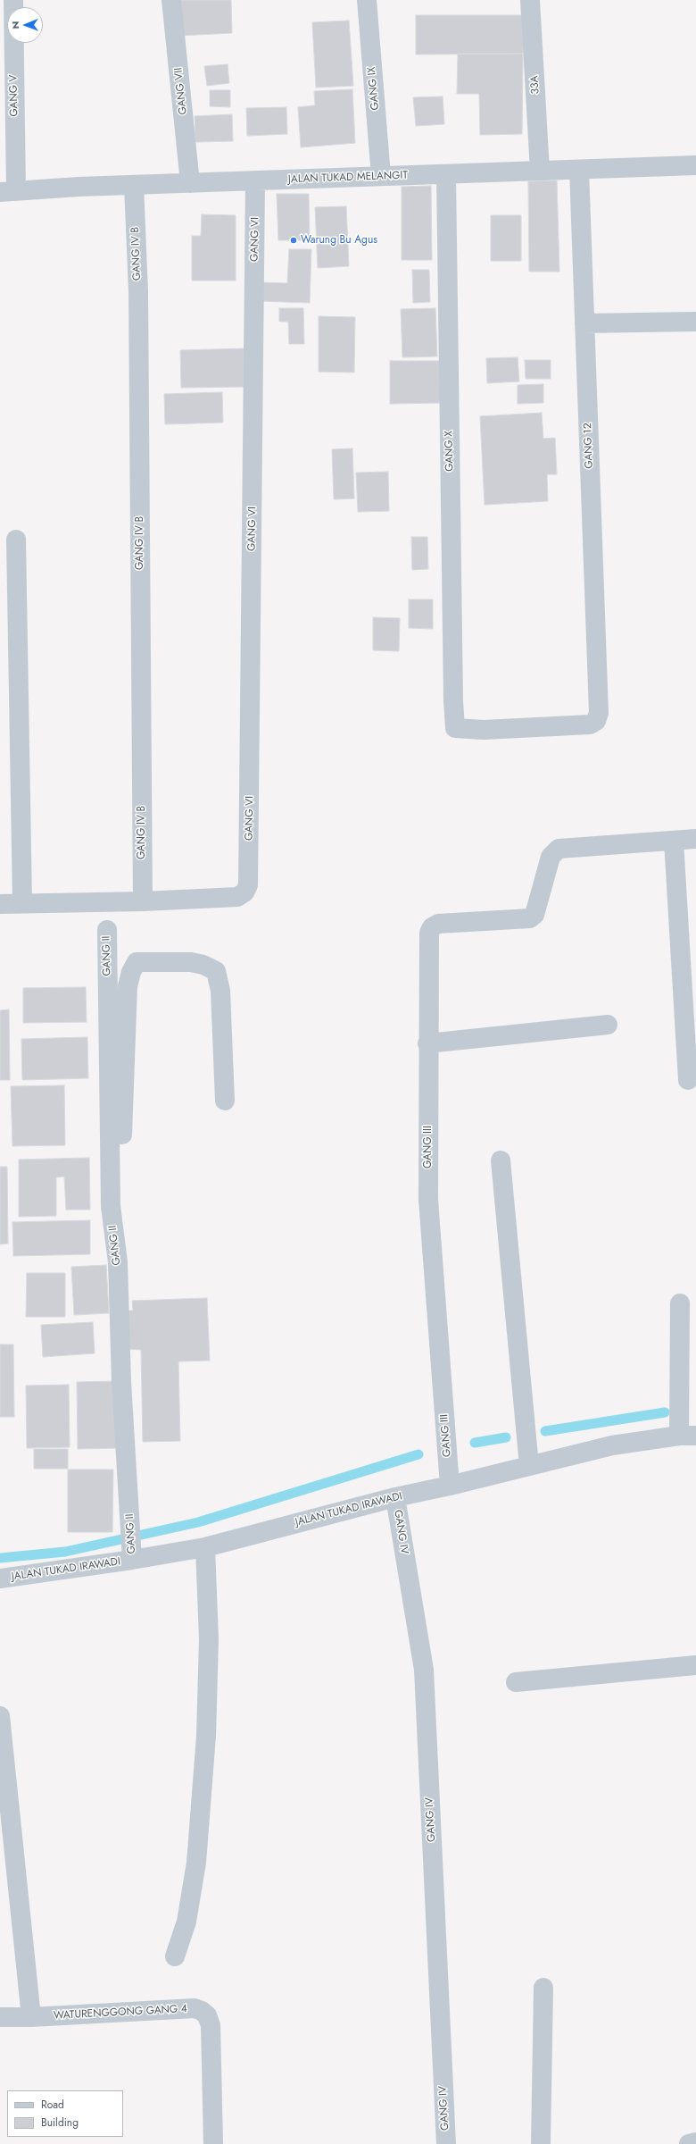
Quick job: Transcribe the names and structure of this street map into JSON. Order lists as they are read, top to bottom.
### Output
{
  "streets": {
    "street": [
      "33A",
      "GANG IX",
      "GANG VII",
      "GANG V",
      "JALAN TUKAD MELANGIT",
      "GANG VI",
      "GANG IV B",
      "GANG 12",
      "GANG X",
      "GANG II",
      "GANG III",
      "JALAN TUKAD IRAWADI",
      "GANG IV",
      "WATURENGGONG GANG 4"
    ]
  },
  "crossings": [
    ["33A", "JALAN TUKAD MELANGIT"],
    ["GANG IX", "JALAN TUKAD MELANGIT"],
    ["GANG VII", "JALAN TUKAD MELANGIT"],
    ["GANG V", "JALAN TUKAD MELANGIT"],
    ["JALAN TUKAD MELANGIT", "GANG VI"],
    ["JALAN TUKAD MELANGIT", "GANG IV B"],
    ["JALAN TUKAD MELANGIT", "GANG 12"],
    ["JALAN TUKAD MELANGIT", "GANG X"],
    ["GANG VI", "GANG IV B"],
    ["GANG 12", "GANG X"],
    ["GANG II", "JALAN TUKAD IRAWADI"],
    ["GANG III", "JALAN TUKAD IRAWADI"],
    ["JALAN TUKAD IRAWADI", "GANG IV"]
  ],
  "places": ["Warung Bu Agus"],
  "legend": ["Road", "Building"],
  "north": "left"
}
